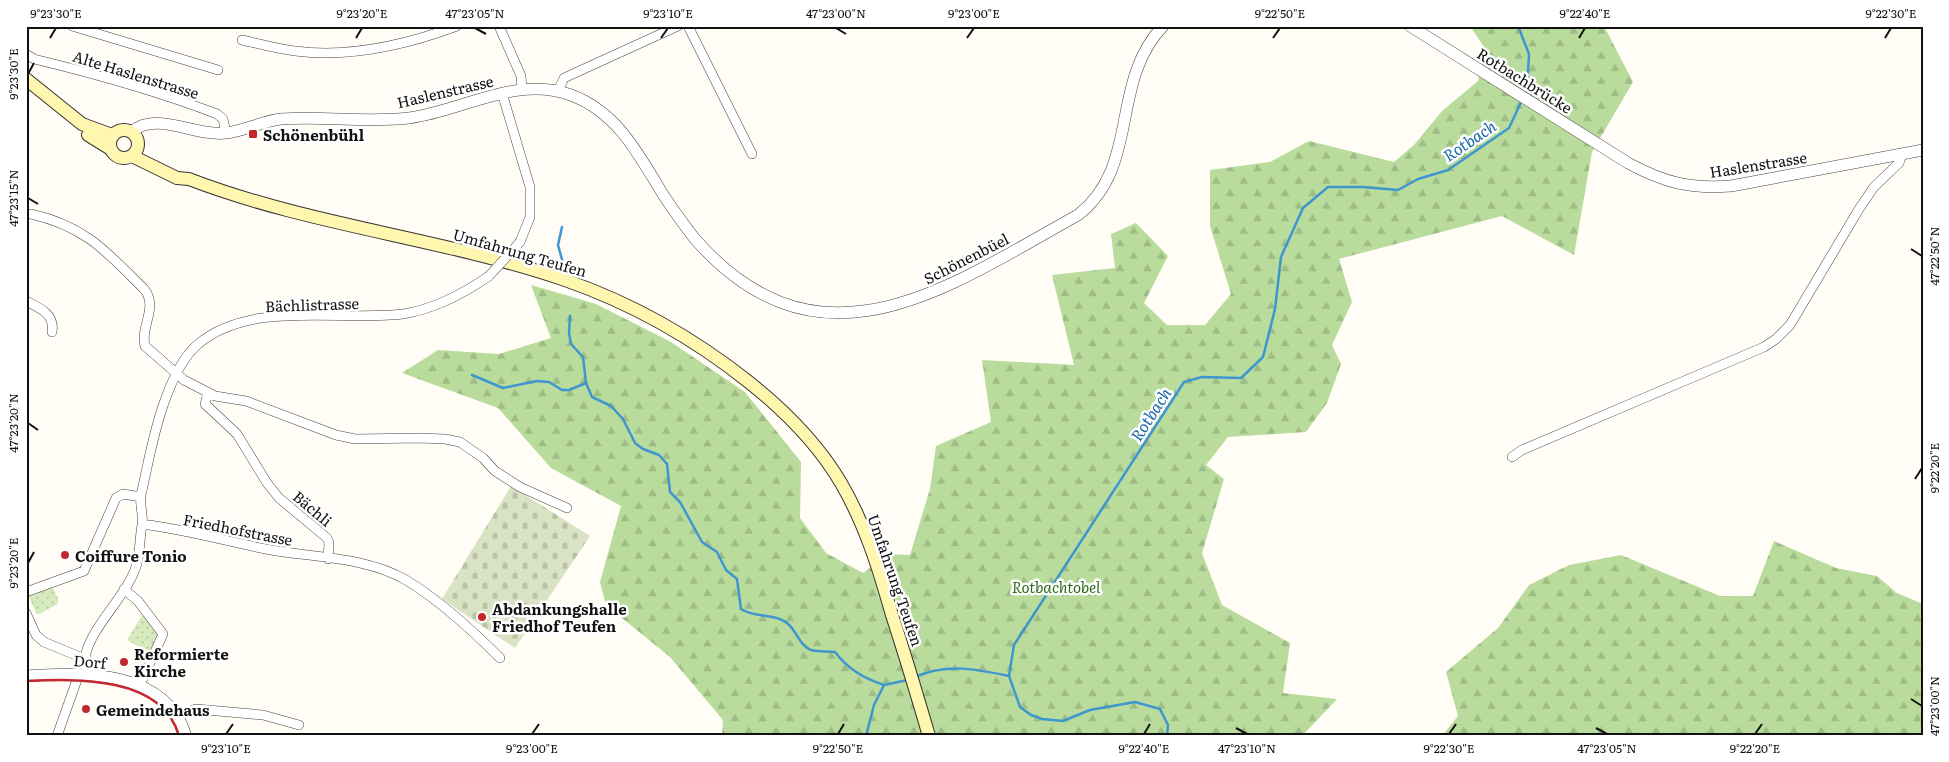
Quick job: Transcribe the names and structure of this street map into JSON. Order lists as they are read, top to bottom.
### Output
{
  "streets": {
    "main road": ["Umfahrung Teufen"],
    "street": [
      "Alte Haslenstrasse",
      "Rotbachbrücke",
      "Haslenstrasse",
      "Schönenbüel",
      "Bächlistrasse",
      "Bächli",
      "Friedhofstrasse",
      "Dorf"
    ]
  },
  "crossings": [
    ["Alte Haslenstrasse", "Haslenstrasse"],
    ["Rotbachbrücke", "Haslenstrasse"],
    ["Haslenstrasse", "Umfahrung Teufen"],
    ["Haslenstrasse", "Schönenbüel"],
    ["Haslenstrasse", "Bächlistrasse"],
    ["Bächlistrasse", "Friedhofstrasse"],
    ["Bächlistrasse", "Dorf"],
    ["Bächli", "Friedhofstrasse"]
  ],
  "water": ["Rotbach"],
  "parks": ["Rotbachtobel"],
  "places": {
    "transit": ["Schönenbühl"],
    "other": [
      "Coiffure Tonio",
      "Abdankungshalle Friedhof Teufen",
      "Reformierte Kirche",
      "Gemeindehaus"
    ]
  },
  "coordinates": [
    "9°23'30\"E",
    "9°23'20\"E",
    "47°23'05\"N",
    "9°23'10\"E",
    "47°23'00\"N",
    "9°23'00\"E",
    "9°22'50\"E",
    "9°22'40\"E",
    "9°22'30\"E",
    "47°23'15\"N",
    "47°22'50\"N",
    "47°23'20\"N",
    "9°22'20\"E",
    "47°23'10\"N"
  ]
}
